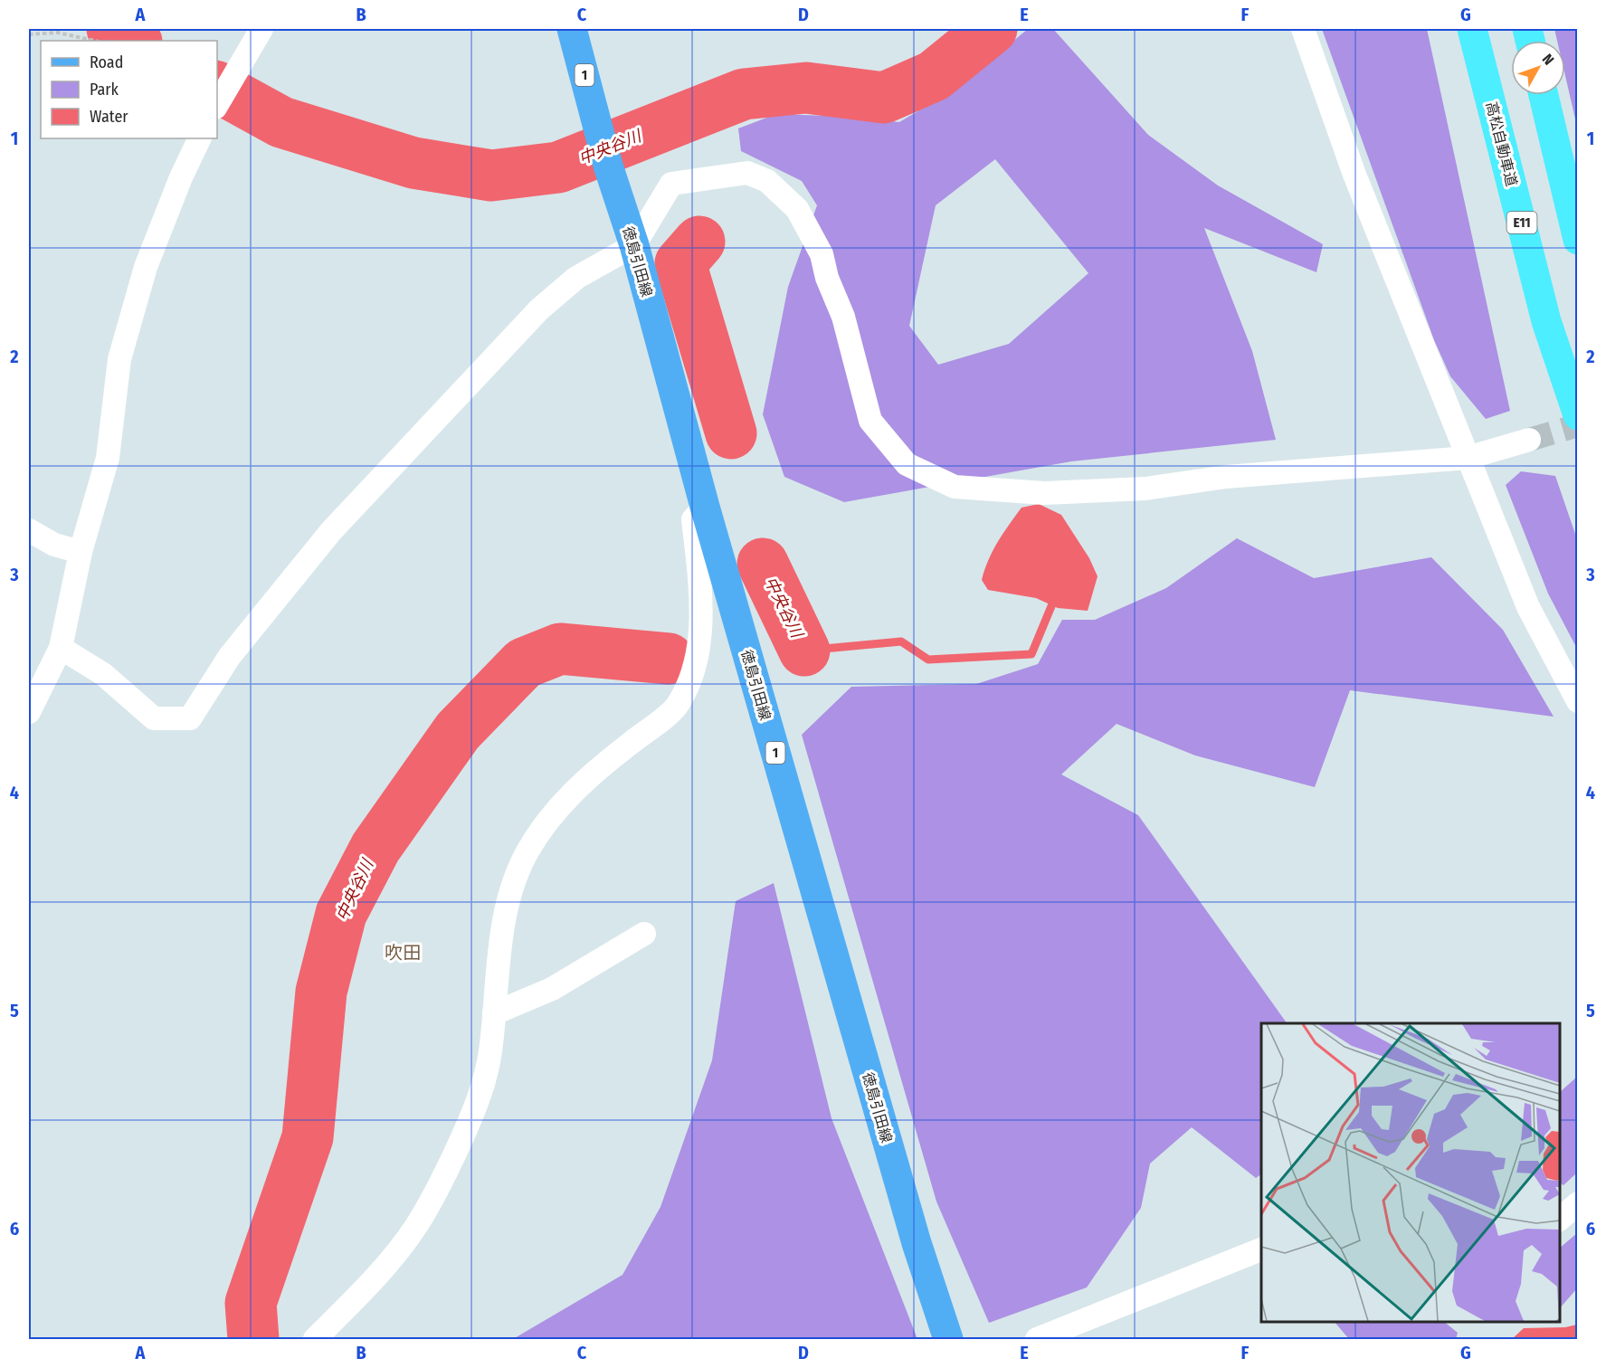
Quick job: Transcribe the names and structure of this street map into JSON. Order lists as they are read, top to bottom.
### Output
{
  "streets": {
    "highway": ["高松自動車道", "E11"],
    "main road": ["1", "徳島引田線"]
  },
  "districts": ["吹田"],
  "water": ["中央谷川"],
  "legend": ["Road", "Park", "Water"],
  "north": "top right",
  "grid": {
    "columns": [
      "A",
      "B",
      "C",
      "D",
      "E",
      "F",
      "G"
    ],
    "rows": [
      "1",
      "2",
      "3",
      "4",
      "5",
      "6"
    ]
  }
}
